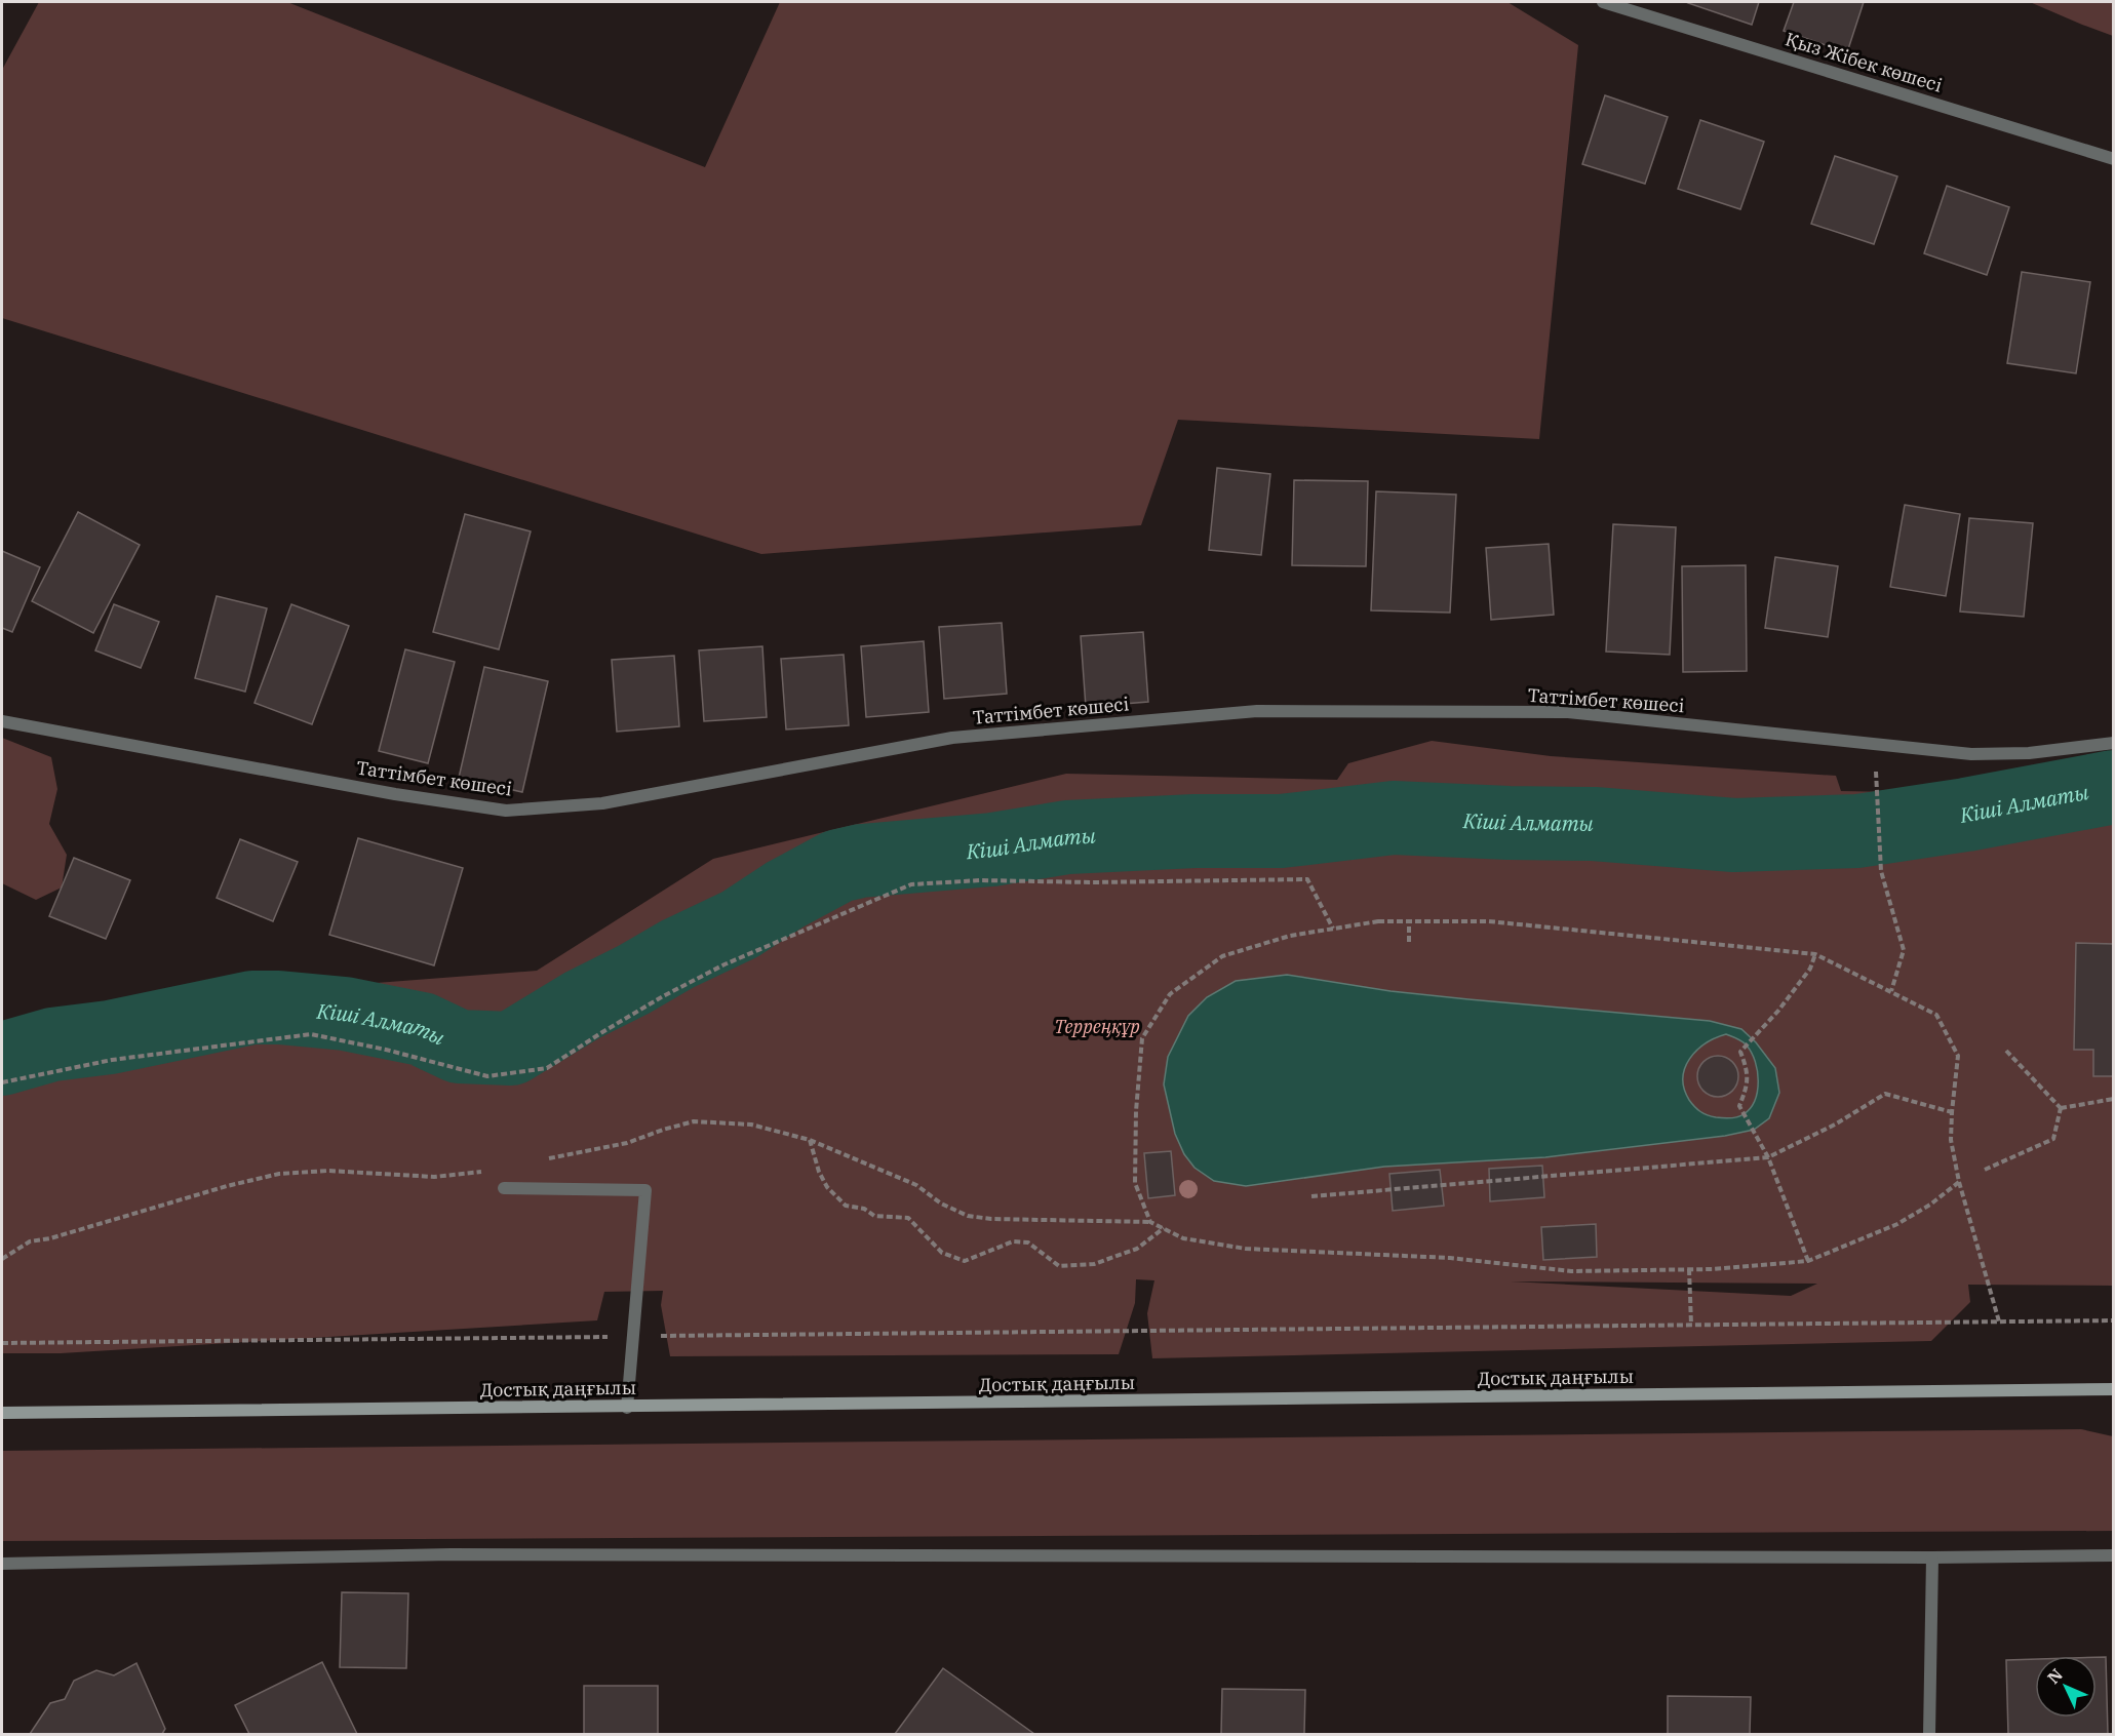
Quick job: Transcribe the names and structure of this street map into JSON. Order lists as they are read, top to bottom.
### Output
{
  "streets": {
    "main road": ["Достық даңғылы"],
    "street": ["Қыз Жібек көшесі", "Таттімбет көшесі"]
  },
  "water": ["Кіші Алматы"],
  "parks": ["Терреңқұр"],
  "north": "top left"
}
